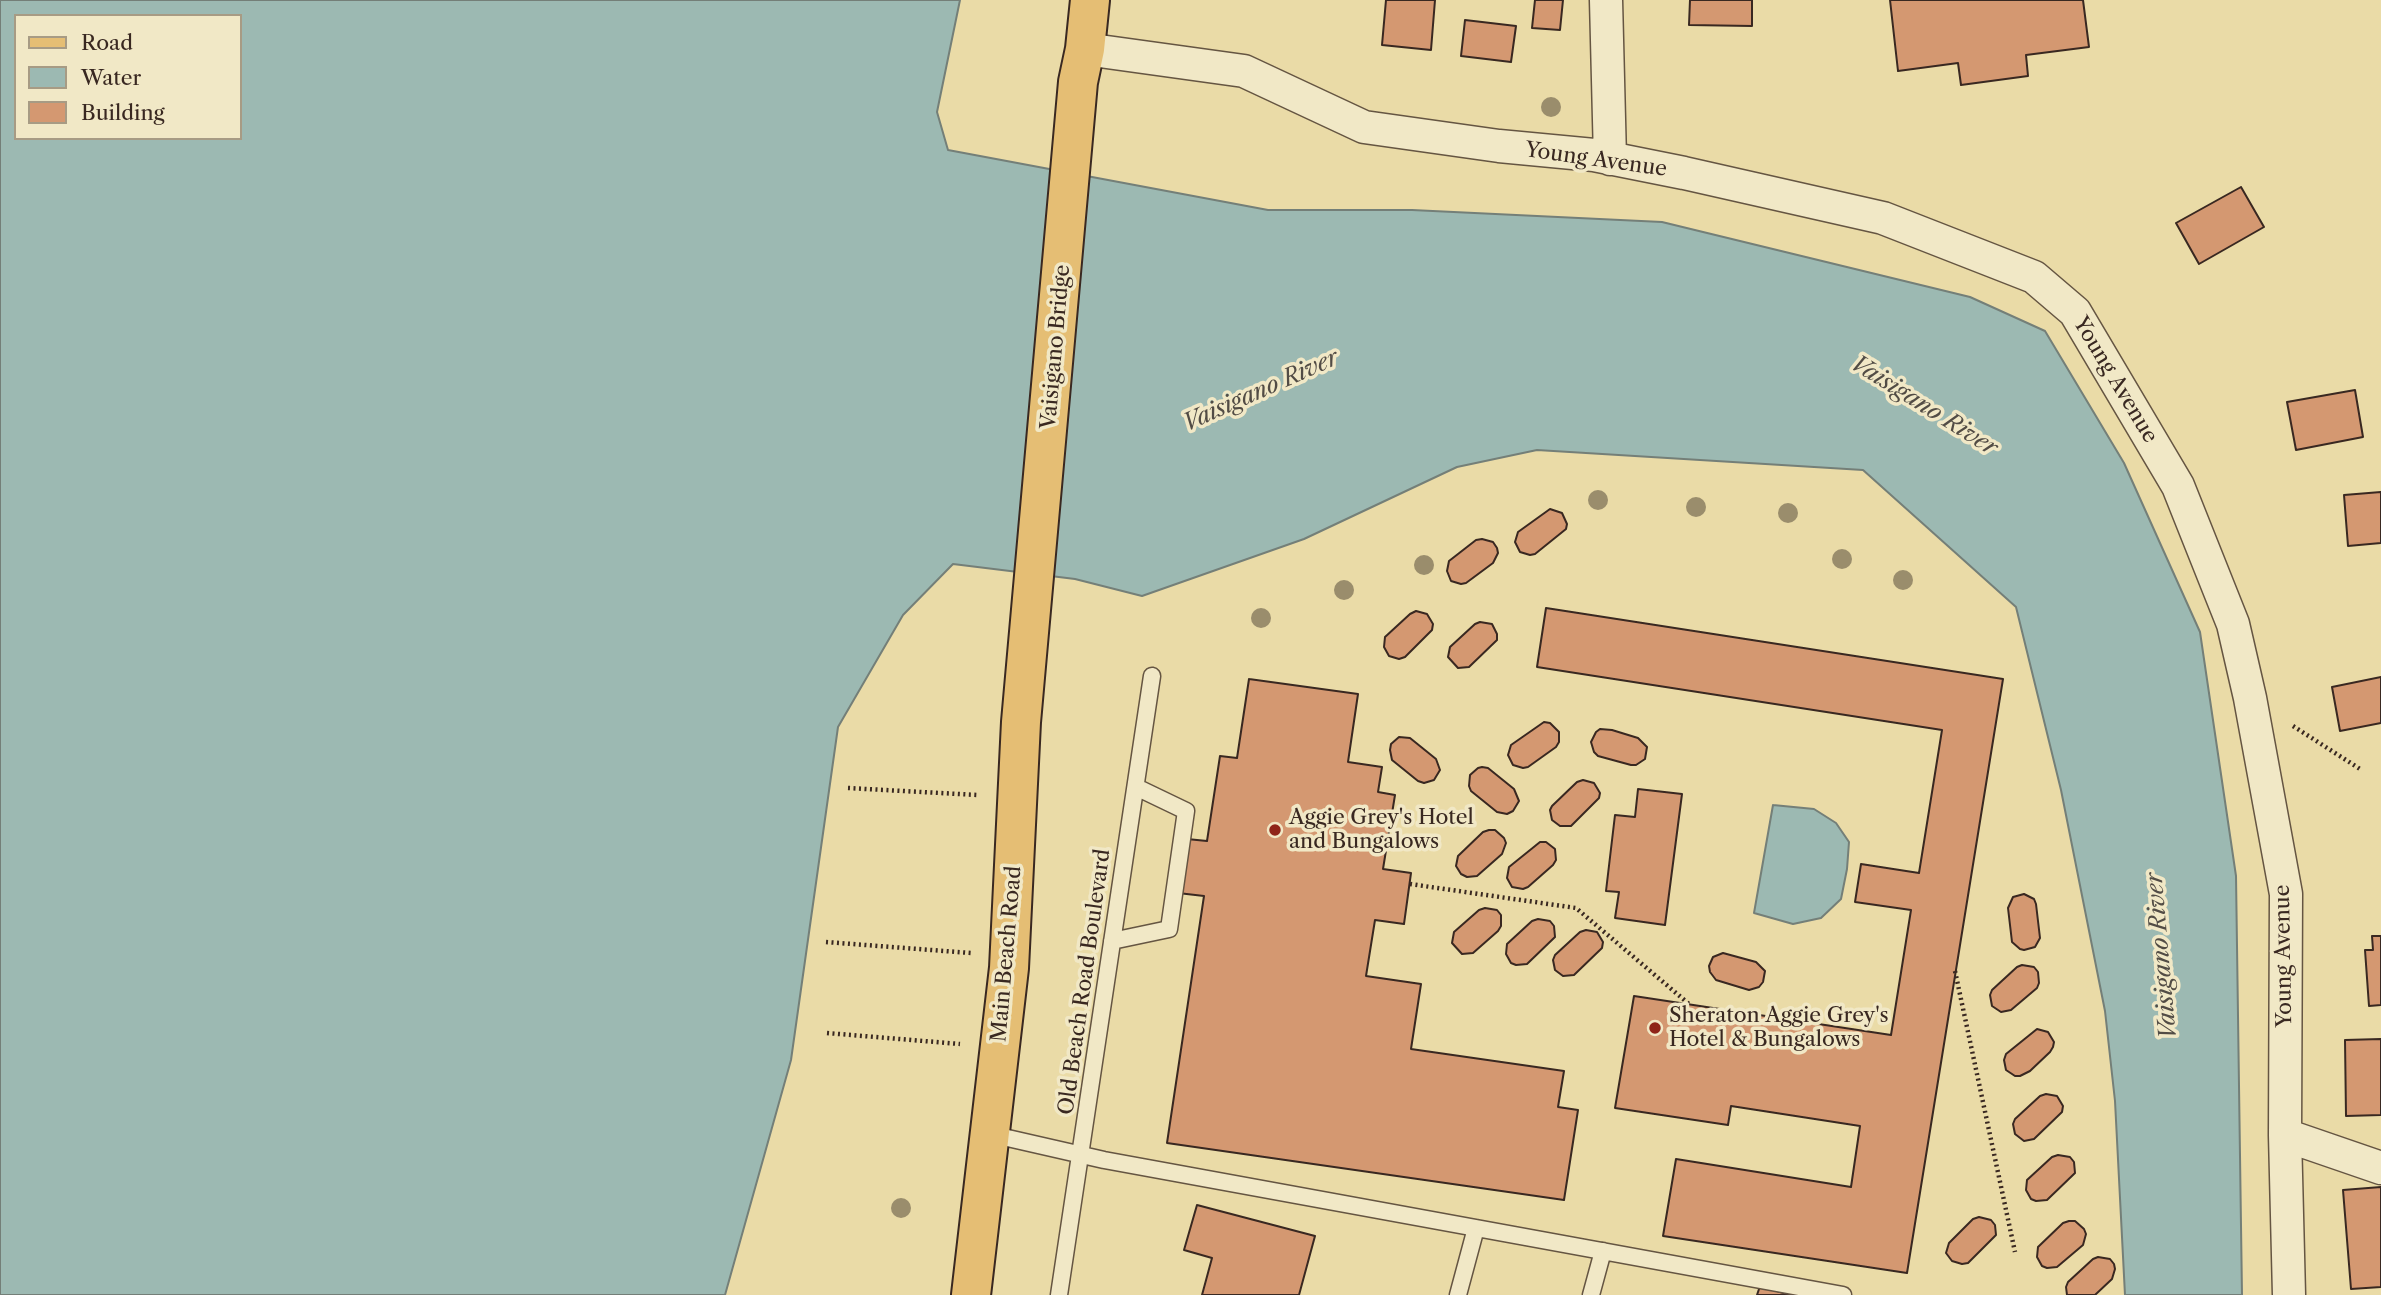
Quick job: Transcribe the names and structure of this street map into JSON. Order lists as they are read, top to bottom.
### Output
{
  "streets": {
    "main road": ["Vaisigano Bridge", "Main Beach Road"],
    "street": ["Young Avenue"],
    "lane": ["Old Beach Road Boulevard"]
  },
  "crossings": [
    ["Young Avenue", "Vaisigano Bridge"],
    ["Vaisigano Bridge", "Main Beach Road"]
  ],
  "water": ["Vaisigano River"],
  "places": ["Aggie Grey's Hotel and Bungalows", "Sheraton Aggie Grey's Hotel & Bungalows"],
  "legend": ["Road", "Water", "Building"]
}
